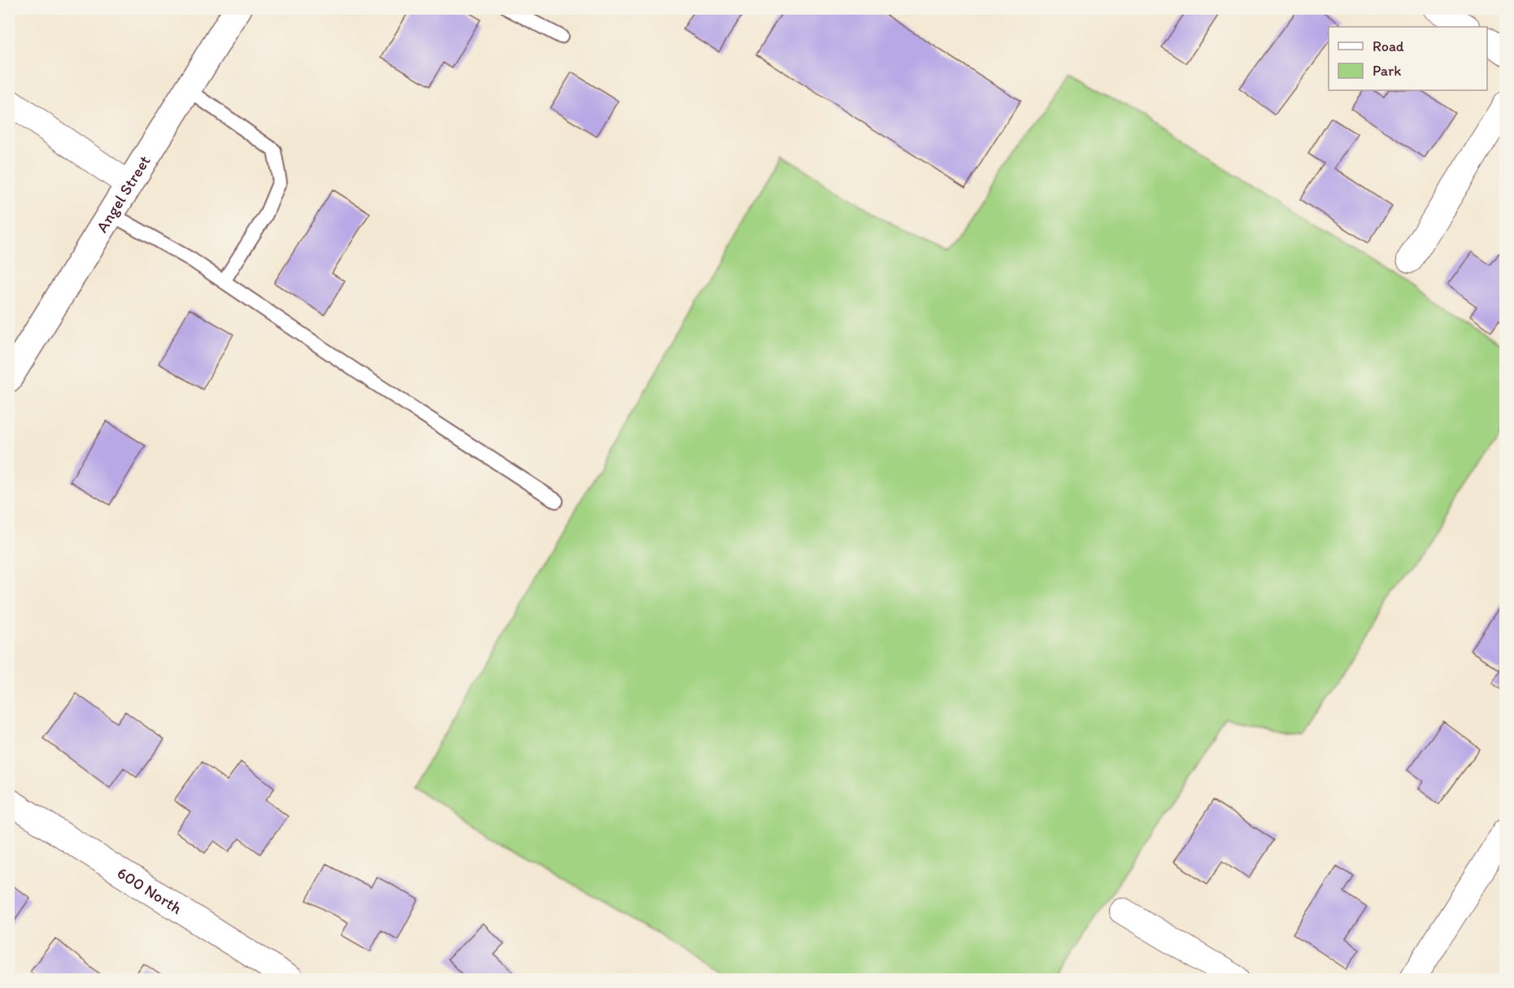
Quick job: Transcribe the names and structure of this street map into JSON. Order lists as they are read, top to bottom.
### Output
{
  "streets": {
    "main road": ["Angel Street"],
    "street": ["600 North"]
  },
  "legend": ["Road", "Park"]
}
